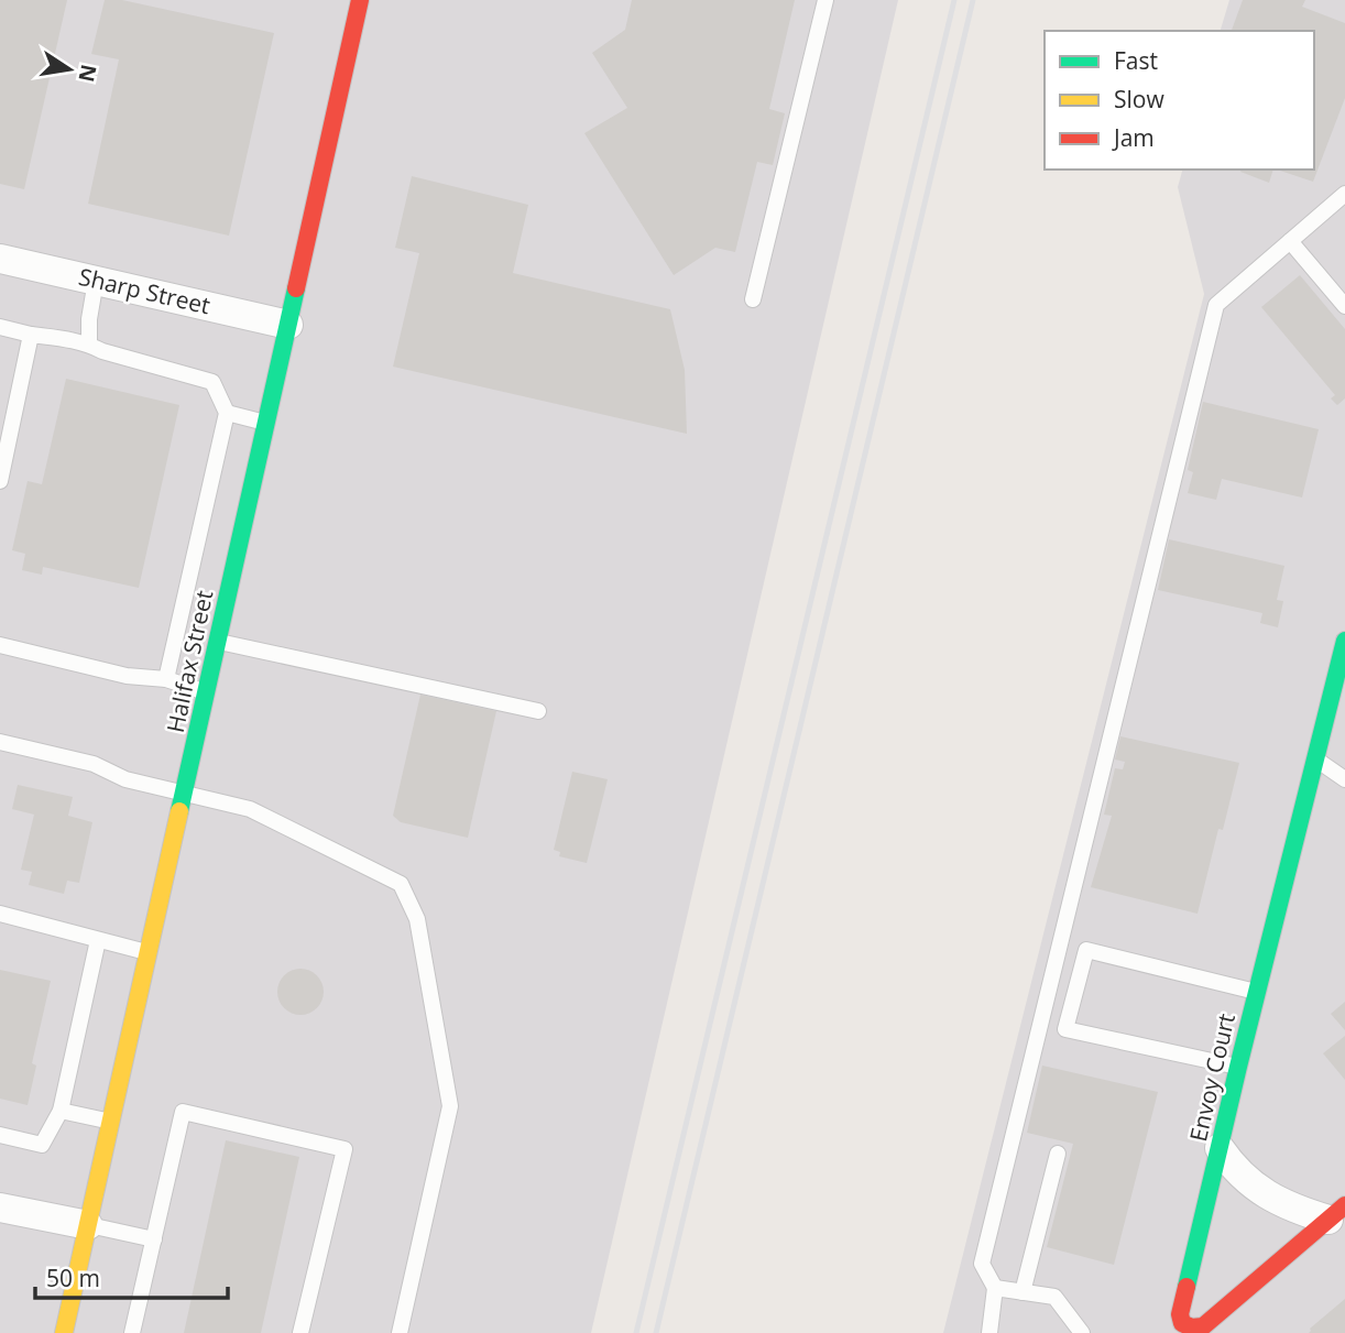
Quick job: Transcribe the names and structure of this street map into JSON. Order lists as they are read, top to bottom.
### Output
{
  "streets": {
    "street": ["Sharp Street", "Halifax Street", "Envoy Court"]
  },
  "crossings": [
    ["Sharp Street", "Halifax Street"]
  ],
  "legend": ["Fast", "Slow", "Jam"],
  "scale_bar": "50 m",
  "north": "right"
}
